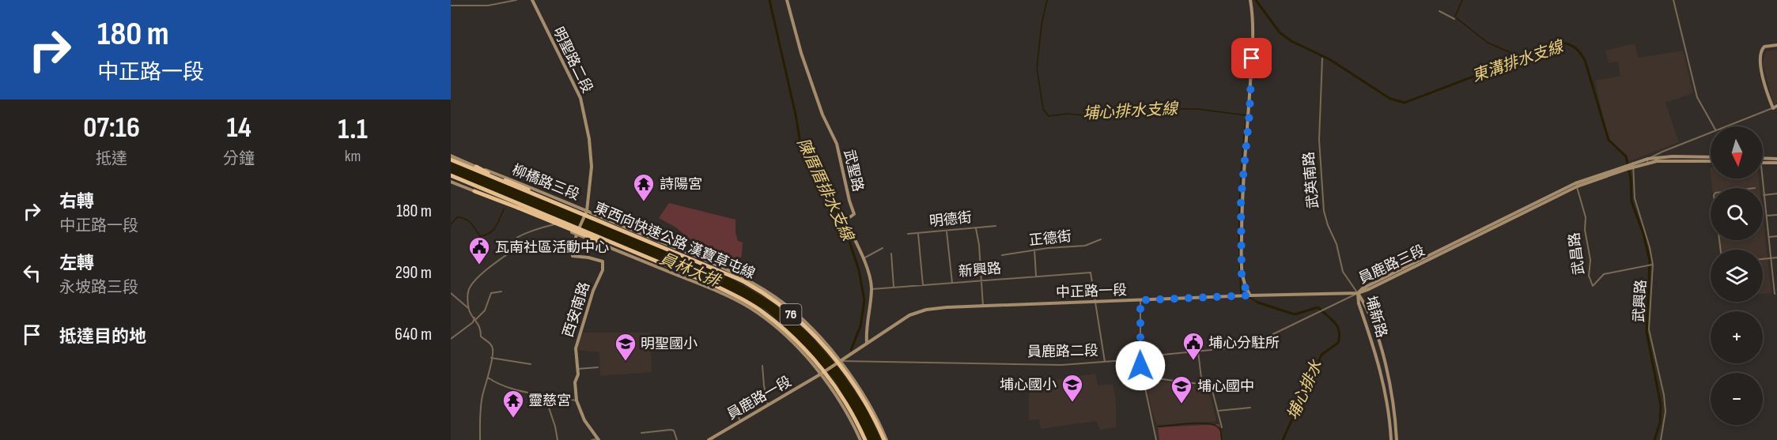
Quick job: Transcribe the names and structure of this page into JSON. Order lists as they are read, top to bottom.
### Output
{
  "streets": {
    "highway": ["東西向快速公路 漢寶草屯線", "76"],
    "main road": [
      "明聖路二段",
      "武聖路",
      "柳橋路三段",
      "員鹿路三段",
      "中正路一段",
      "西安南路",
      "埔新路",
      "員鹿路一段"
    ],
    "street": [
      "武英南路",
      "明德街",
      "正德街",
      "武昌路",
      "新興路",
      "武興路",
      "員鹿路二段"
    ]
  },
  "crossings": [
    ["明聖路二段", "柳橋路三段"],
    ["明聖路二段", "西安南路"],
    ["武聖路", "新興路"],
    ["武聖路", "中正路一段"],
    ["武英南路", "員鹿路三段"],
    ["武英南路", "中正路一段"],
    ["武英南路", "埔新路"],
    ["武英南路", "員鹿路二段"],
    ["柳橋路三段", "東西向快速公路 漢寶草屯線"],
    ["柳橋路三段", "中正路一段"],
    ["柳橋路三段", "員鹿路二段"],
    ["武昌路", "員鹿路三段"],
    ["武昌路", "武興路"],
    ["員鹿路三段", "中正路一段"],
    ["員鹿路三段", "武興路"],
    ["員鹿路三段", "埔新路"],
    ["員鹿路三段", "員鹿路二段"],
    ["新興路", "中正路一段"],
    ["中正路一段", "埔新路"],
    ["中正路一段", "員鹿路二段"],
    ["中正路一段", "員鹿路一段"],
    ["埔新路", "員鹿路二段"]
  ],
  "water": [
    "東溝排水支線",
    "埔心排水支線",
    "陳厝厝排水支線",
    "員林大排",
    "埔心排水"
  ],
  "places": {
    "temple": ["詩陽宮", "靈慈宮"],
    "public building": ["瓦南社區活動中心", "埔心分駐所"],
    "school or university": ["明聖國小", "埔心國小", "埔心國中"]
  },
  "north": "bottom",
  "page": {
    "turn": ["180 m", "中正路一段"],
    "eta": [
      "07:16",
      "抵達",
      "14",
      "分鐘",
      "1.1",
      "km"
    ],
    "map_buttons": ["+", "−"],
    "list": [
      {
        "name": "右轉",
        "note": "中正路一段",
        "value": "180 m"
      },
      {
        "name": "左轉",
        "note": "永坡路三段",
        "value": "290 m"
      },
      {
        "name": "抵達目的地",
        "value": "640 m"
      }
    ]
  }
}
